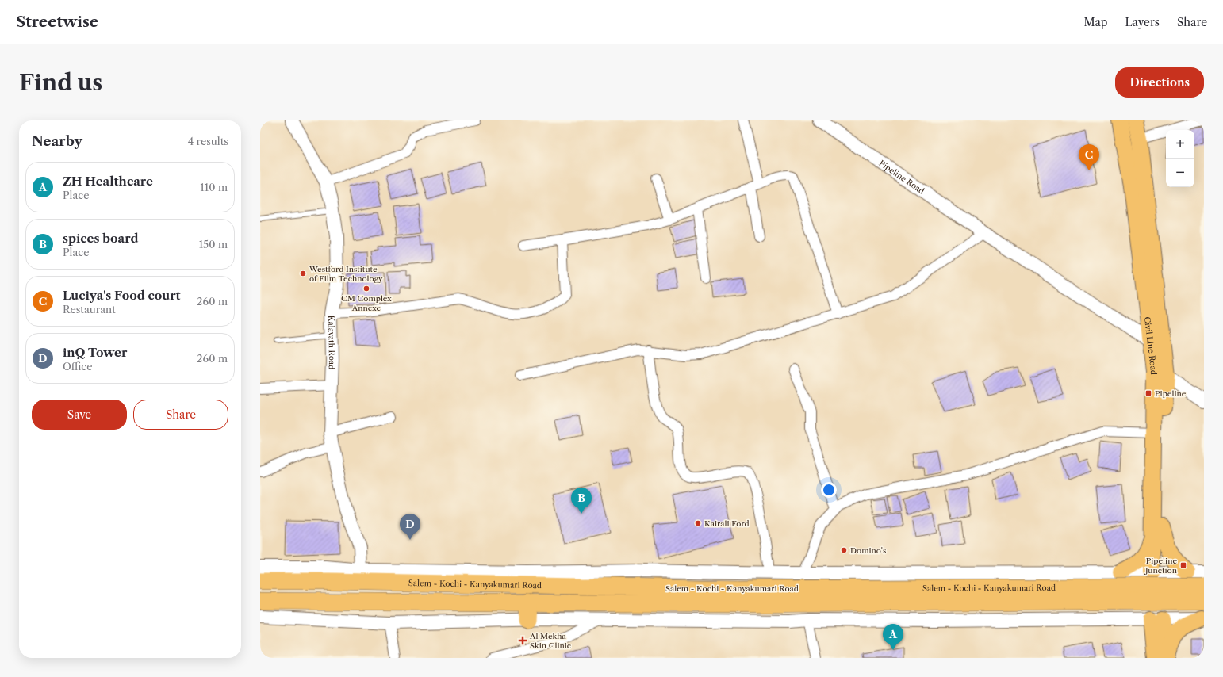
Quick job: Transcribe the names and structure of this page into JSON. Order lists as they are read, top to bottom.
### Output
{
  "streets": {
    "highway": ["Salem - Kochi - Kanyakumari Road"],
    "main road": ["Civil Line Road"],
    "street": ["Pipeline Road", "Kalavath Road"]
  },
  "crossings": [
    ["Pipeline Road", "Civil Line Road"],
    ["Civil Line Road", "Salem - Kochi - Kanyakumari Road"]
  ],
  "places": {
    "other": [
      "Westford Institute of Film Technology",
      "CM Complex Annexe",
      "Kairali Ford",
      "Domino's"
    ],
    "transit": ["Pipeline", "Pipeline Junction"],
    "health": ["Al Mekha Skin Clinic"]
  },
  "page": {
    "header": "Streetwise",
    "nav": ["Map", "Layers", "Share"],
    "buttons": [
      "Directions",
      ["Save", "Share"]
    ],
    "title": "Find us",
    "heading": ["Nearby", "4 results"],
    "map_buttons": ["+", "−"],
    "pins": [
      "C",
      "B",
      "D",
      "A"
    ],
    "list": [
      {
        "mark": "A",
        "name": "ZH Healthcare",
        "note": "Place",
        "value": "110 m"
      },
      {
        "mark": "B",
        "name": "spices board",
        "note": "Place",
        "value": "150 m"
      },
      {
        "mark": "C",
        "name": "Luciya's Food court",
        "note": "Restaurant",
        "value": "260 m"
      },
      {
        "mark": "D",
        "name": "inQ Tower",
        "note": "Office",
        "value": "260 m"
      }
    ]
  }
}
